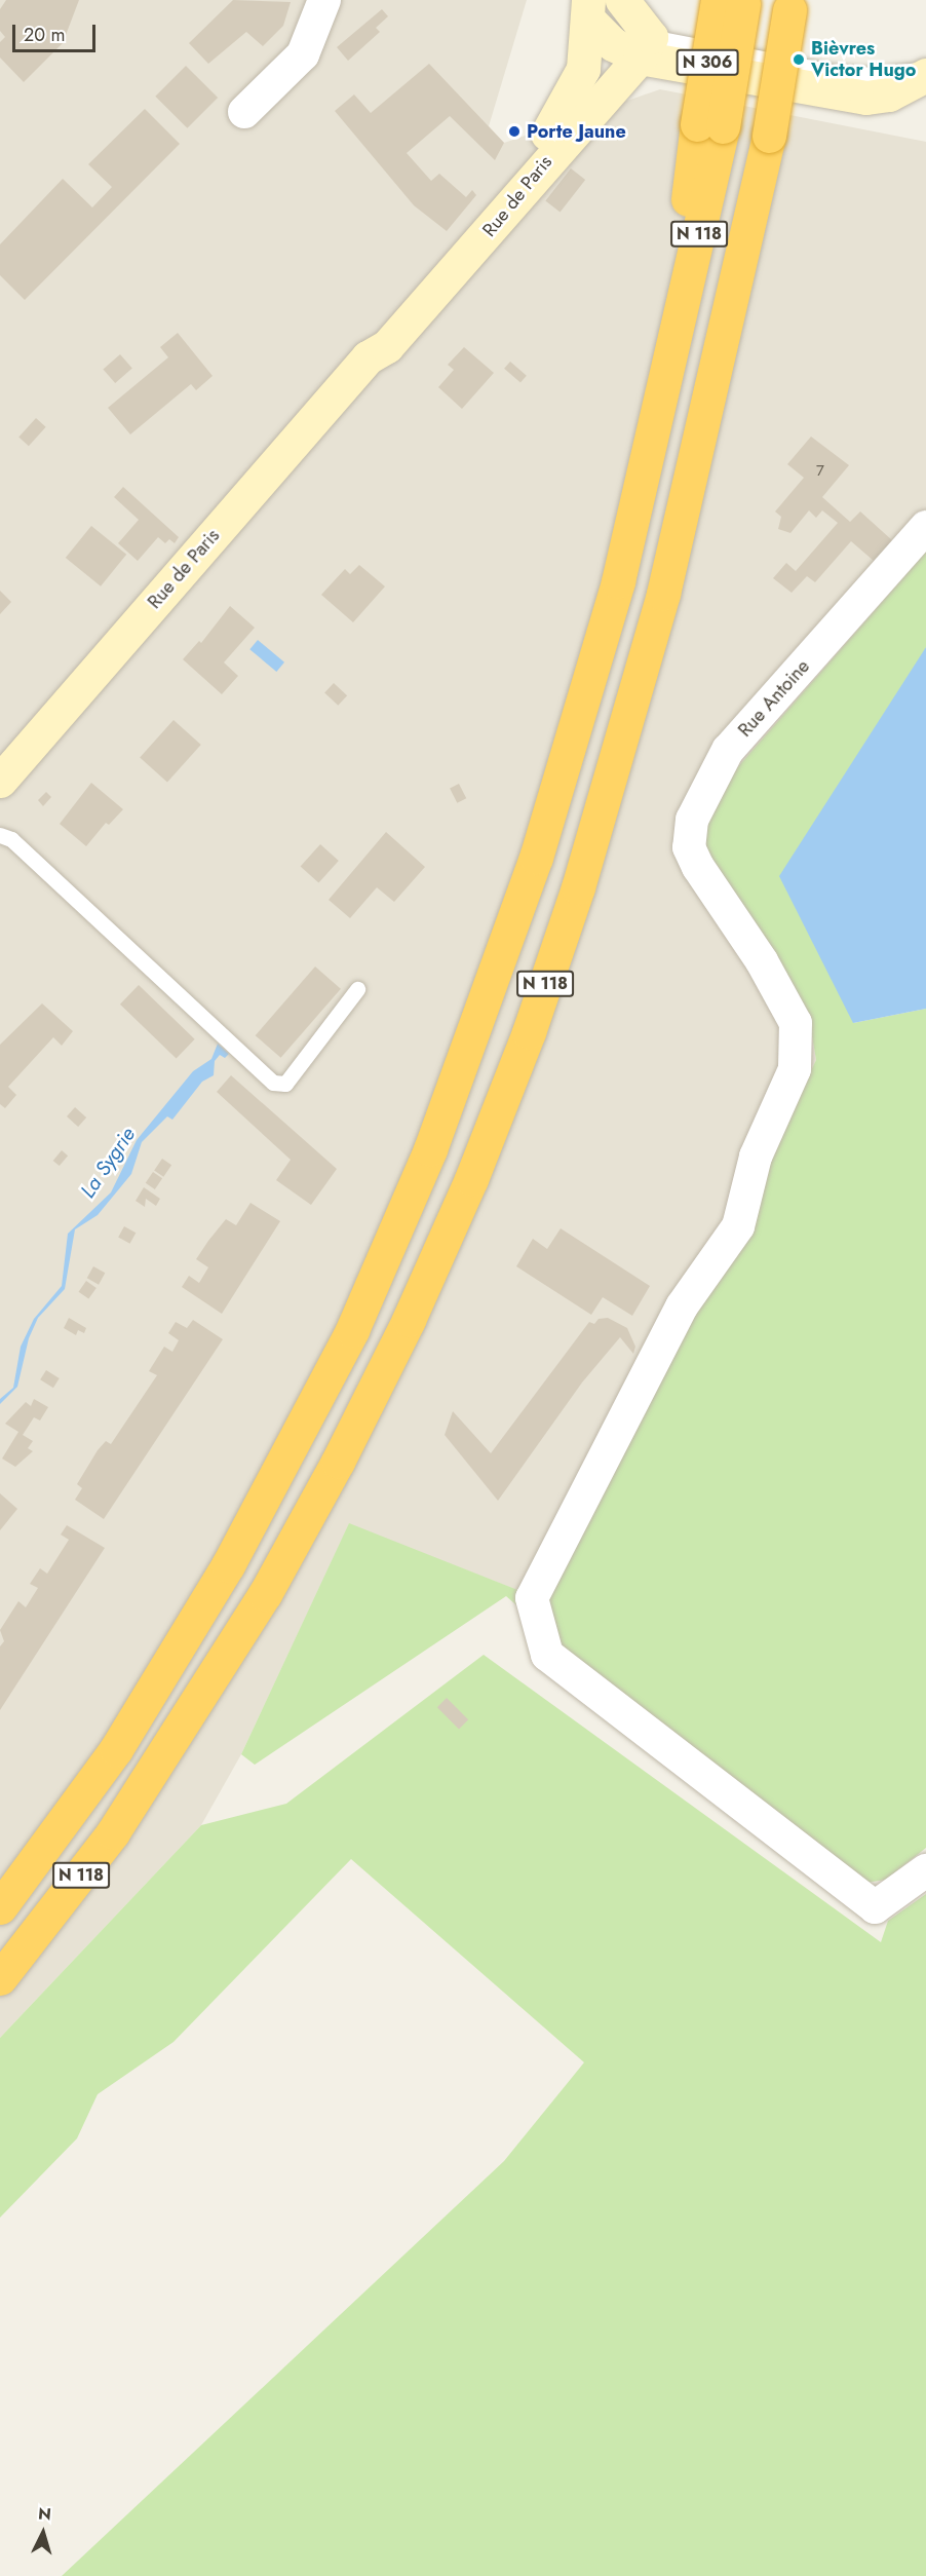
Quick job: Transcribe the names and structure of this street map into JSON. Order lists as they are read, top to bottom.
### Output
{
  "streets": {
    "highway": ["N 118"],
    "street": ["Rue de Paris", "Rue Antoine"]
  },
  "water": ["La Sygrie"],
  "places": ["Bièvres Victor Hugo", "Porte Jaune"],
  "house_numbers": ["7"],
  "scale_bar": "20 m",
  "north": "top"
}
